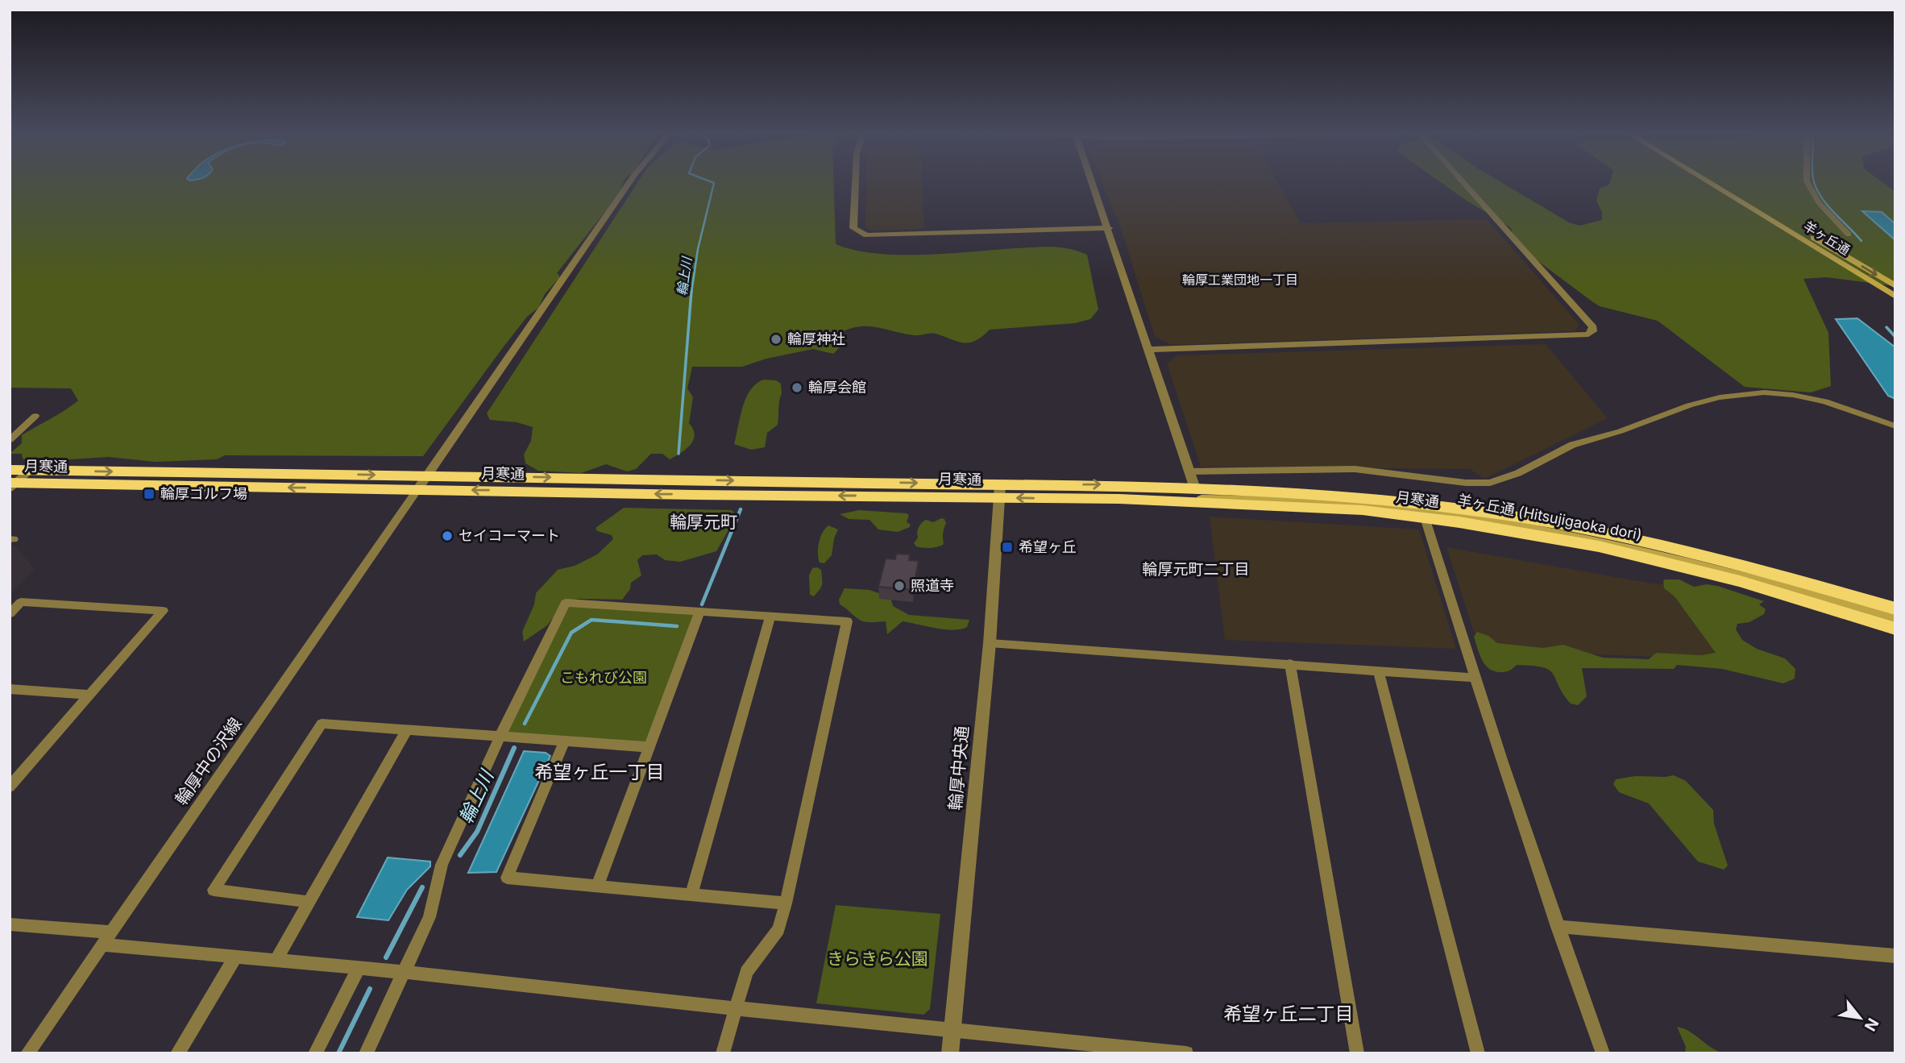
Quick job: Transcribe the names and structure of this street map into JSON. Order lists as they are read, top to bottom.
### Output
{
  "streets": {
    "highway": ["月寒通"],
    "main road": ["羊ヶ丘通", "羊ヶ丘通 (Hitsujigaoka dori)"],
    "street": ["輪厚中の沢線", "輪厚中央通"]
  },
  "crossings": [
    ["月寒通", "羊ヶ丘通 (Hitsujigaoka dori)"],
    ["月寒通", "輪厚中の沢線"],
    ["月寒通", "輪厚中央通"]
  ],
  "districts": [
    "輪厚工業団地一丁目",
    "輪厚元町",
    "輪厚元町二丁目",
    "希望ヶ丘一丁目",
    "希望ヶ丘二丁目"
  ],
  "water": ["輪上川"],
  "parks": ["こもれび公園", "きらきら公園"],
  "places": {
    "other": [
      "輪厚神社",
      "輪厚会館",
      "セイコーマート",
      "照道寺"
    ],
    "transit": ["輪厚ゴルフ場", "希望ヶ丘"]
  },
  "north": "bottom right"
}
